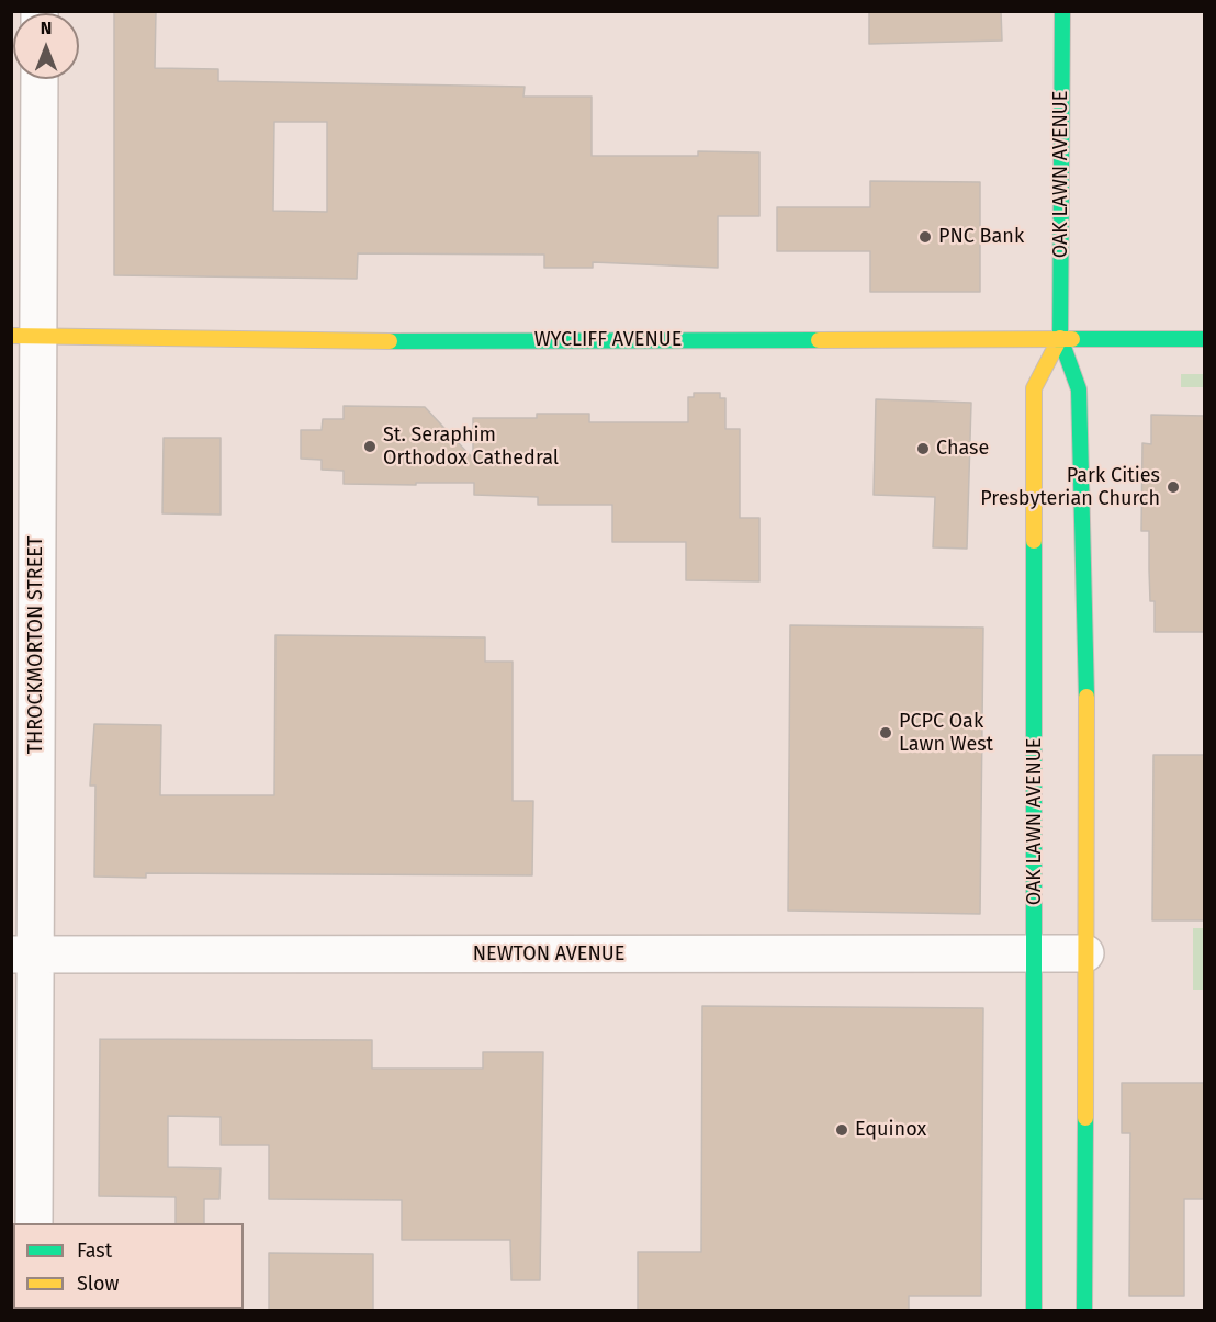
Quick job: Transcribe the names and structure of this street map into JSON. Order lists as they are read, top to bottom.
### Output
{
  "streets": {
    "main road": ["OAK LAWN AVENUE", "WYCLIFF AVENUE"],
    "street": ["THROCKMORTON STREET", "NEWTON AVENUE"]
  },
  "crossings": [
    ["OAK LAWN AVENUE", "WYCLIFF AVENUE"],
    ["OAK LAWN AVENUE", "NEWTON AVENUE"],
    ["WYCLIFF AVENUE", "THROCKMORTON STREET"],
    ["THROCKMORTON STREET", "NEWTON AVENUE"]
  ],
  "places": [
    "PNC Bank",
    "St. Seraphim Orthodox Cathedral",
    "Chase",
    "Park Cities Presbyterian Church",
    "PCPC Oak Lawn West",
    "Equinox"
  ],
  "legend": ["Fast", "Slow"],
  "north": "top"
}
